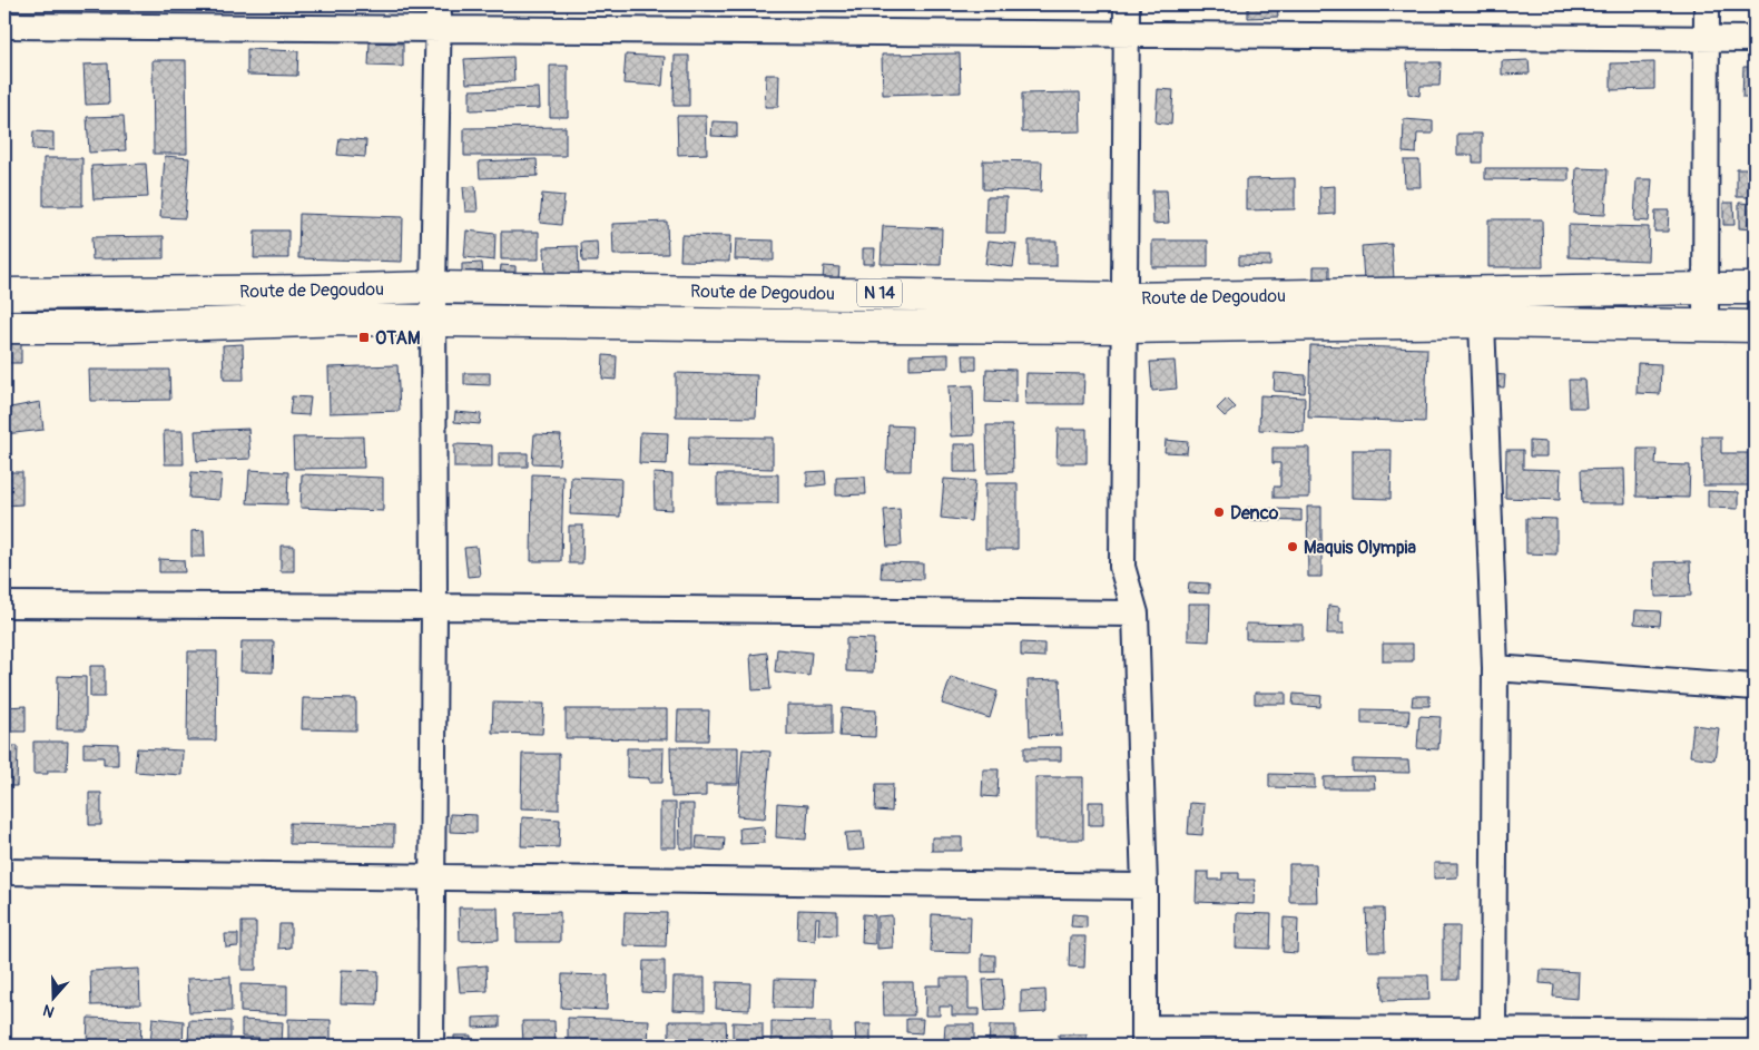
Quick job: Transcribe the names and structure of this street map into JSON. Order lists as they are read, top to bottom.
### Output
{
  "streets": {
    "main road": ["Route de Degoudou", "N 14"]
  },
  "places": {
    "transit": ["OTAM"],
    "other": ["Denco", "Maquis Olympia"]
  },
  "north": "bottom"
}
